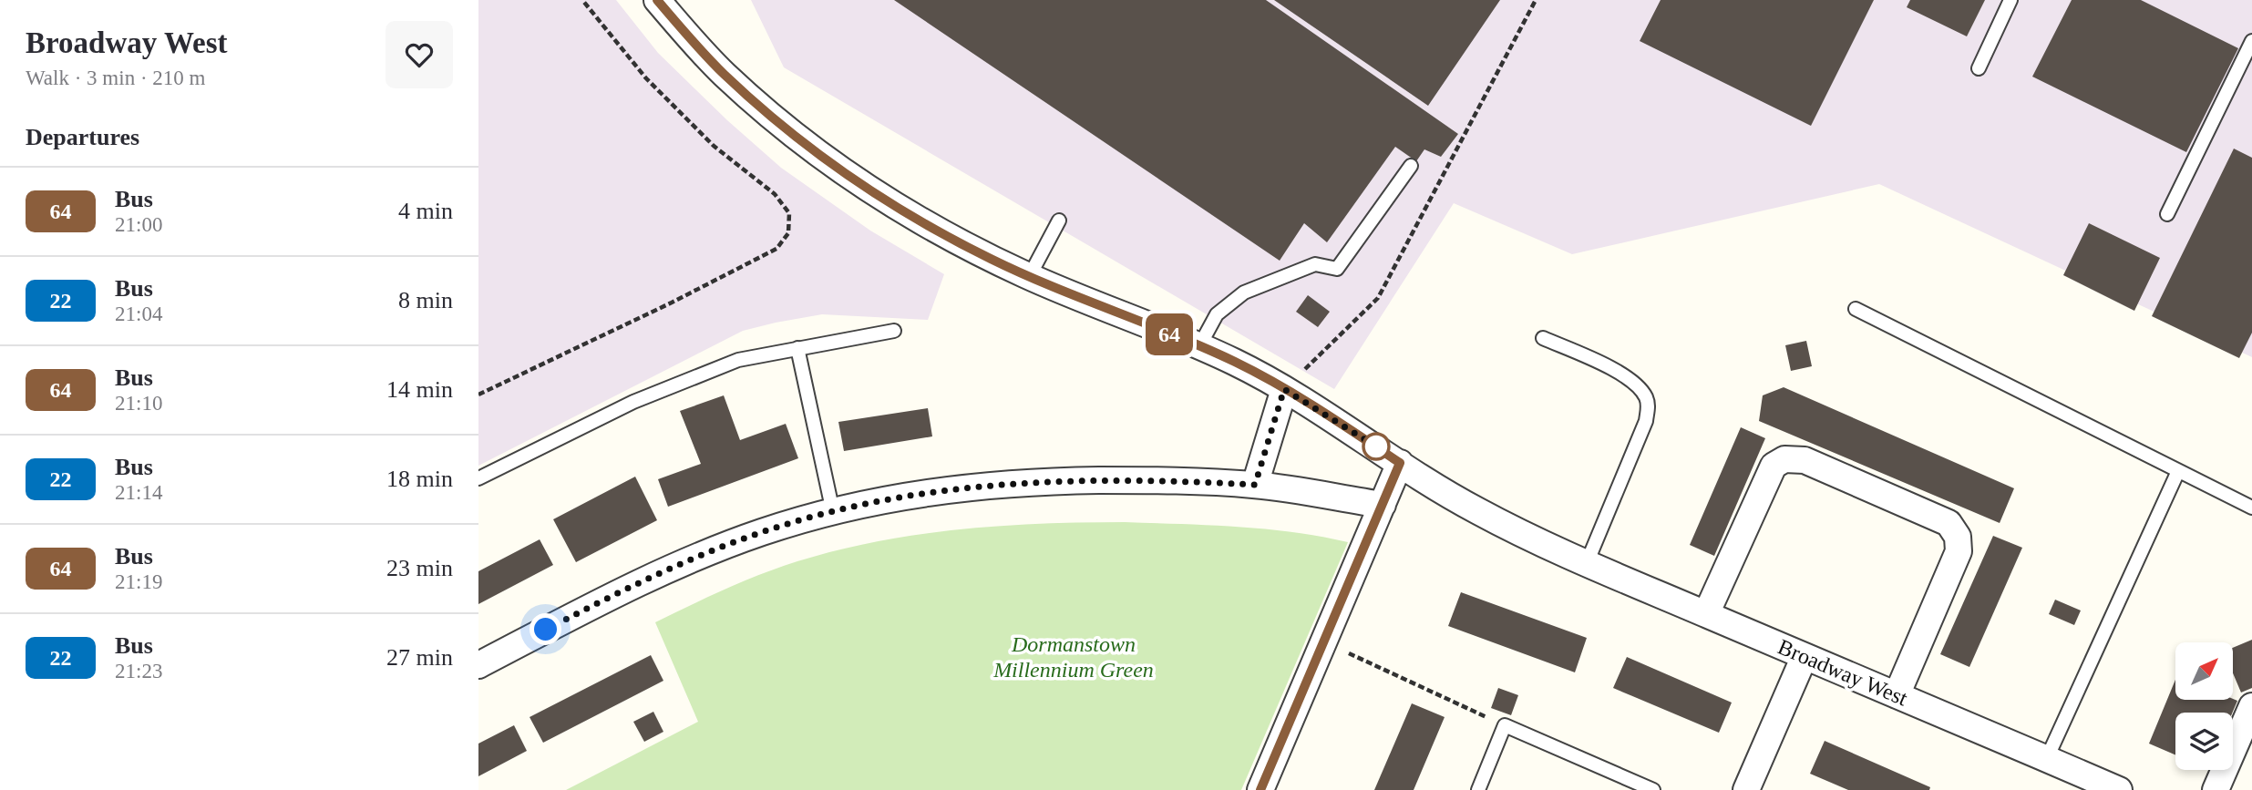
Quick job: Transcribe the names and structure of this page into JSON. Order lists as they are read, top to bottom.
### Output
{
  "streets": {
    "street": ["Broadway West"]
  },
  "parks": ["Dormanstown Millennium Green"],
  "lines": ["bus line 64"],
  "north": "top right",
  "page": {
    "heading": [
      ["Broadway West", "Walk · 3 min · 210 m"],
      "Departures"
    ],
    "on_map": "64",
    "list": [
      {
        "mark": "64",
        "name": "Bus",
        "note": "21:00",
        "value": "4 min"
      },
      {
        "mark": "22",
        "name": "Bus",
        "note": "21:04",
        "value": "8 min"
      },
      {
        "mark": "64",
        "name": "Bus",
        "note": "21:10",
        "value": "14 min"
      },
      {
        "mark": "22",
        "name": "Bus",
        "note": "21:14",
        "value": "18 min"
      },
      {
        "mark": "64",
        "name": "Bus",
        "note": "21:19",
        "value": "23 min"
      },
      {
        "mark": "22",
        "name": "Bus",
        "note": "21:23",
        "value": "27 min"
      }
    ]
  }
}
